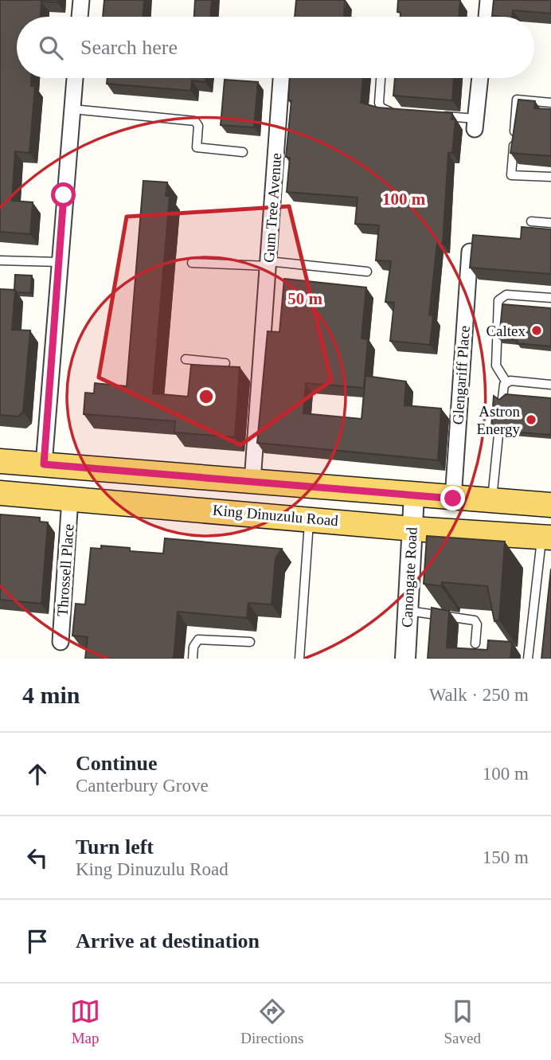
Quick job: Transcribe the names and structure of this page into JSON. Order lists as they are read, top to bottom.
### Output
{
  "streets": {
    "main road": ["King Dinuzulu Road"],
    "street": [
      "Gum Tree Avenue",
      "Glengariff Place",
      "Throssell Place",
      "Canongate Road"
    ]
  },
  "crossings": [
    ["Gum Tree Avenue", "King Dinuzulu Road"],
    ["Glengariff Place", "King Dinuzulu Road"],
    ["King Dinuzulu Road", "Throssell Place"],
    ["King Dinuzulu Road", "Canongate Road"]
  ],
  "places": ["Caltex", "Astron Energy"],
  "page": {
    "search": "Search here",
    "heading": ["4 min", "Walk · 250 m"],
    "list": [
      ["Continue", "Canterbury Grove", "100 m"],
      ["Turn left", "King Dinuzulu Road", "150 m"],
      "Arrive at destination"
    ],
    "nav": ["Map", "Directions", "Saved"]
  },
  "rings": ["100 m", "50 m"]
}
